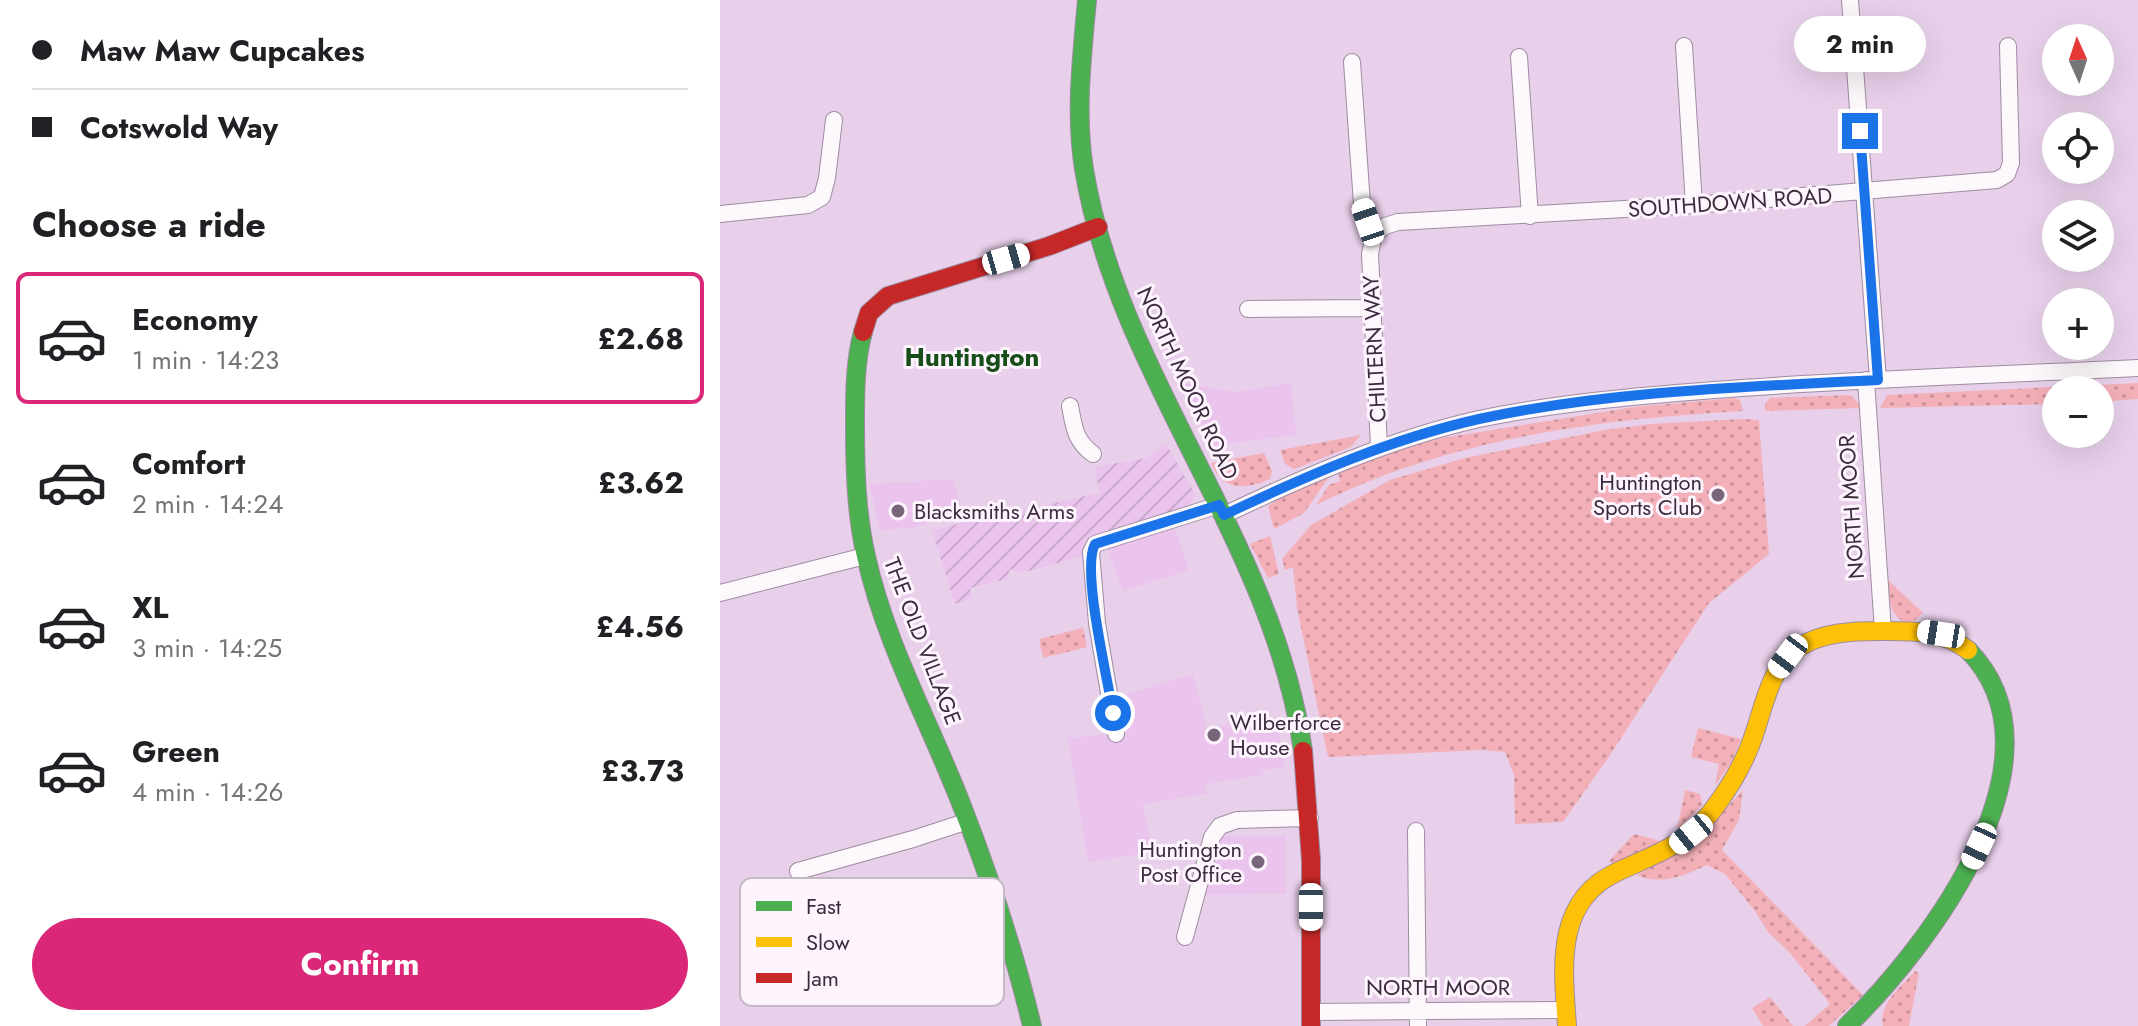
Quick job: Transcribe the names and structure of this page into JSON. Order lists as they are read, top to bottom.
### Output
{
  "streets": {
    "street": [
      "SOUTHDOWN ROAD",
      "CHILTERN WAY",
      "NORTH MOOR ROAD",
      "NORTH MOOR",
      "THE OLD VILLAGE"
    ]
  },
  "crossings": [
    ["SOUTHDOWN ROAD", "CHILTERN WAY"],
    ["SOUTHDOWN ROAD", "NORTH MOOR"],
    ["NORTH MOOR ROAD", "NORTH MOOR"],
    ["NORTH MOOR ROAD", "THE OLD VILLAGE"]
  ],
  "districts": ["Huntington"],
  "places": [
    "Huntington Sports Club",
    "Blacksmiths Arms",
    "Wilberforce House",
    "Huntington Post Office"
  ],
  "legend": ["Fast", "Slow", "Jam"],
  "north": "top",
  "page": {
    "banner": ["Maw Maw Cupcakes", "Cotswold Way"],
    "bubble": "2 min",
    "map_buttons": ["+", "−"],
    "heading": "Choose a ride",
    "list": [
      {
        "name": "Economy",
        "note": "1 min · 14:23",
        "value": "£2.68"
      },
      {
        "name": "Comfort",
        "note": "2 min · 14:24",
        "value": "£3.62"
      },
      {
        "name": "XL",
        "note": "3 min · 14:25",
        "value": "£4.56"
      },
      {
        "name": "Green",
        "note": "4 min · 14:26",
        "value": "£3.73"
      }
    ],
    "buttons": "Confirm"
  }
}
